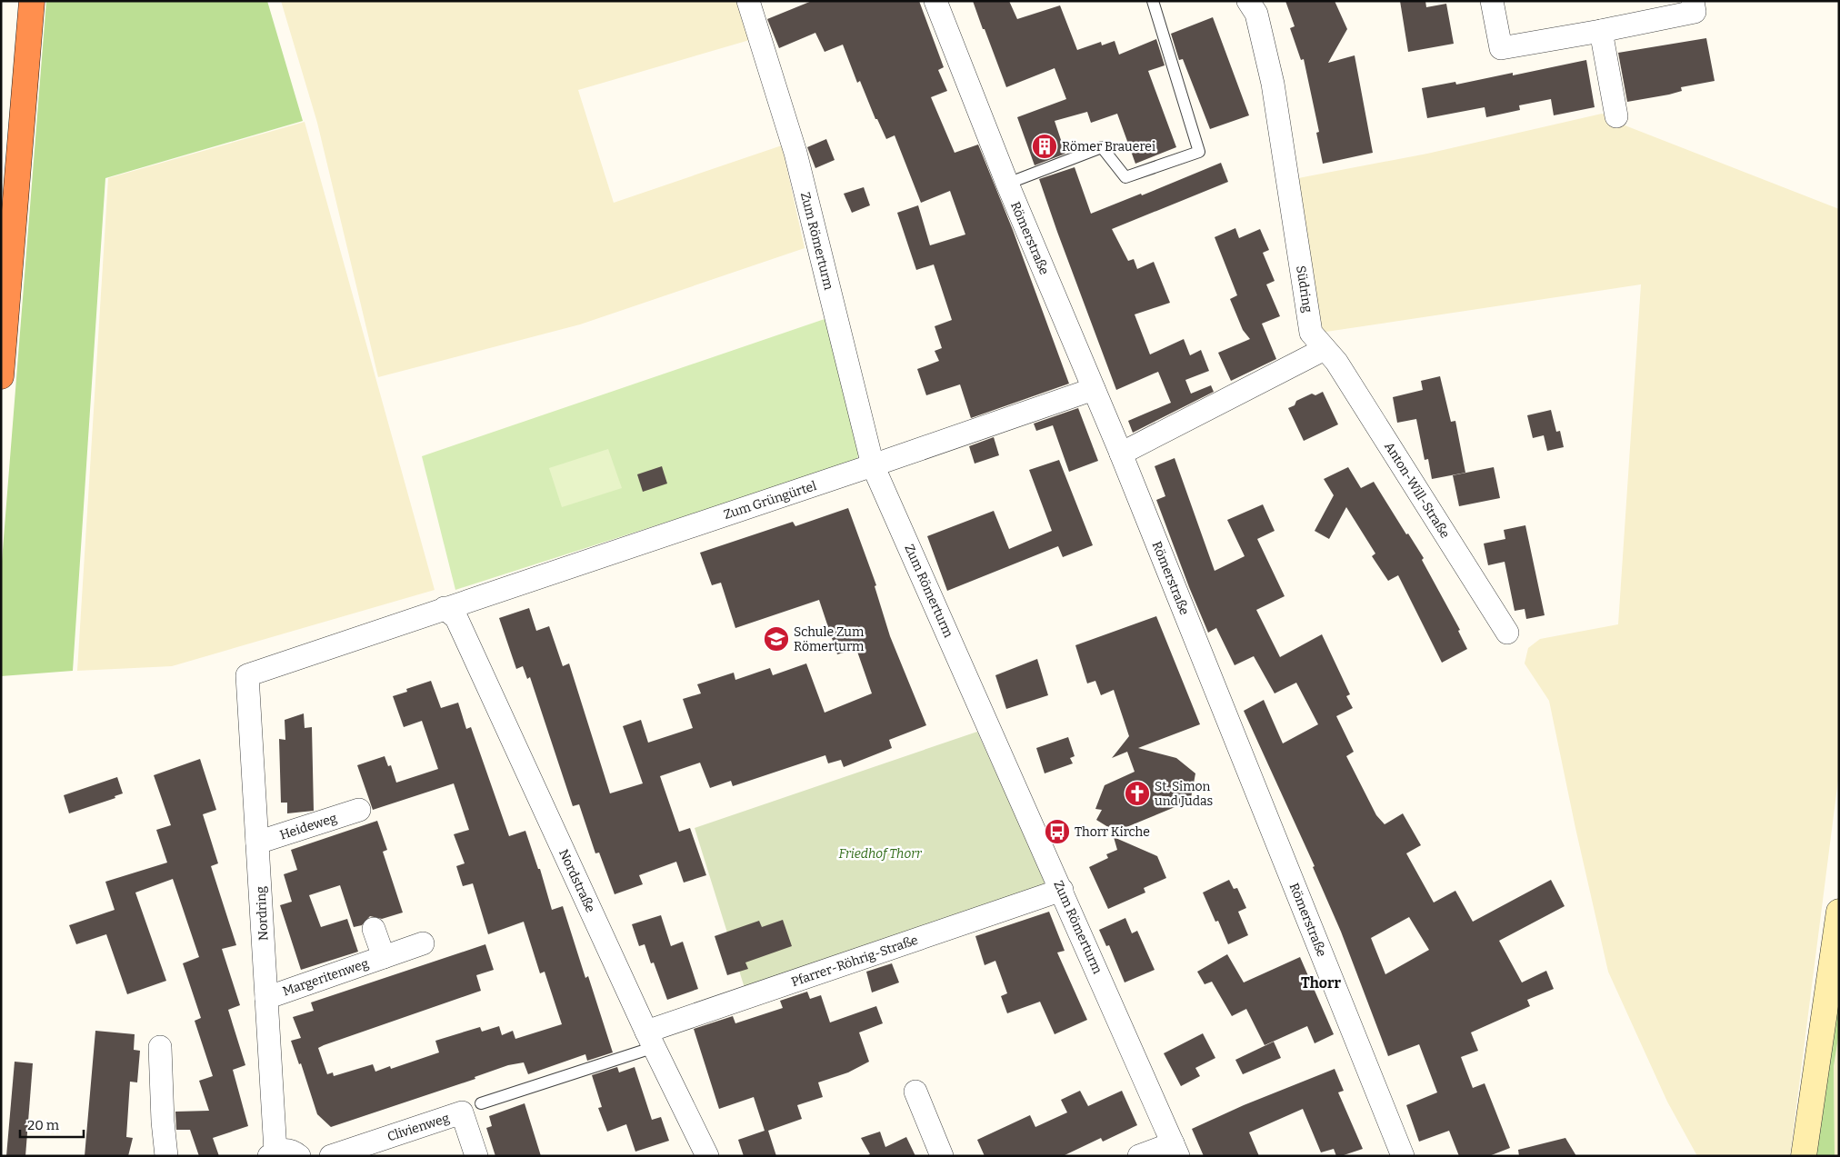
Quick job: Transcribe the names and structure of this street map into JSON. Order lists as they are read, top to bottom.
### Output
{
  "streets": {
    "street": [
      "Römerstraße",
      "Zum Römerturm",
      "Südring",
      "Anton-Will-Straße",
      "Zum Grüngürtel",
      "Heideweg",
      "Nordstraße",
      "Nordring",
      "Pfarrer-Röhrig-Straße",
      "Margeritenweg",
      "Clivienweg"
    ]
  },
  "crossings": [
    ["Römerstraße", "Zum Grüngürtel"],
    ["Zum Römerturm", "Zum Grüngürtel"],
    ["Zum Römerturm", "Pfarrer-Röhrig-Straße"],
    ["Südring", "Anton-Will-Straße"],
    ["Zum Grüngürtel", "Nordstraße"],
    ["Zum Grüngürtel", "Nordring"],
    ["Heideweg", "Nordring"],
    ["Nordstraße", "Pfarrer-Röhrig-Straße"],
    ["Nordring", "Margeritenweg"]
  ],
  "districts": ["Thorr"],
  "parks": ["Friedhof Thorr"],
  "places": {
    "building": ["Römer Brauerei"],
    "school or university": ["Schule Zum Römerturm"],
    "church": ["St. Simon und Judas"],
    "bus stop": ["Thorr Kirche"]
  },
  "scale_bar": "20 m"
}
